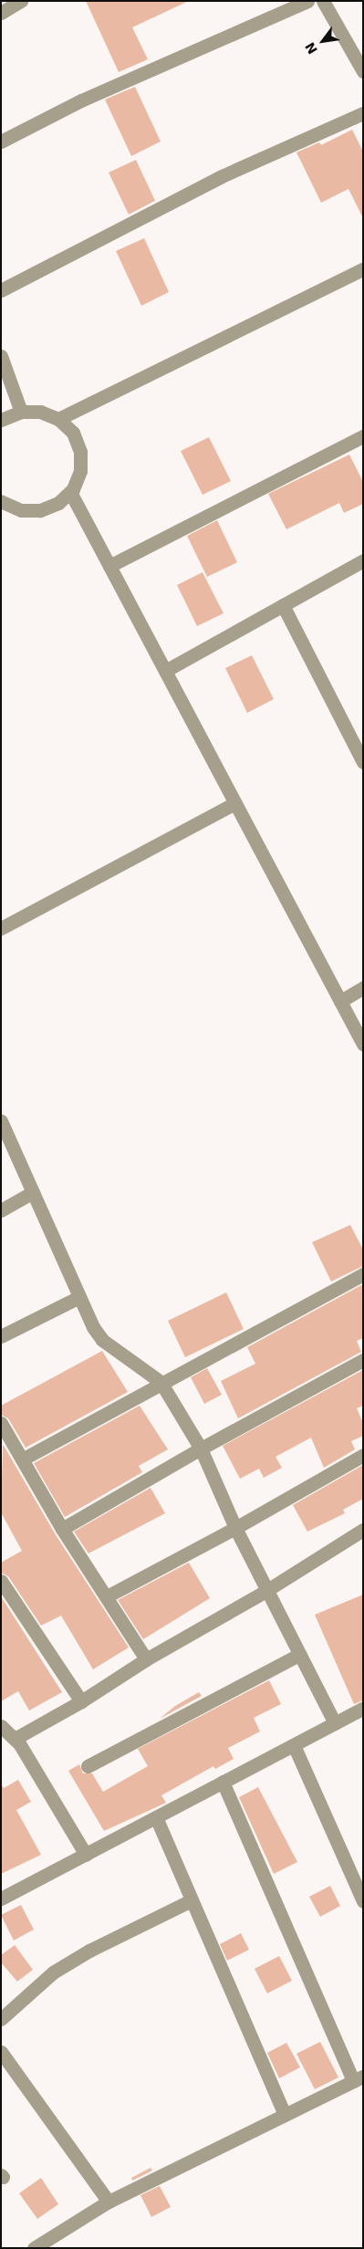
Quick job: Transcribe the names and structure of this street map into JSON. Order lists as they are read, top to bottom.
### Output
{
  "north": "bottom left"
}
